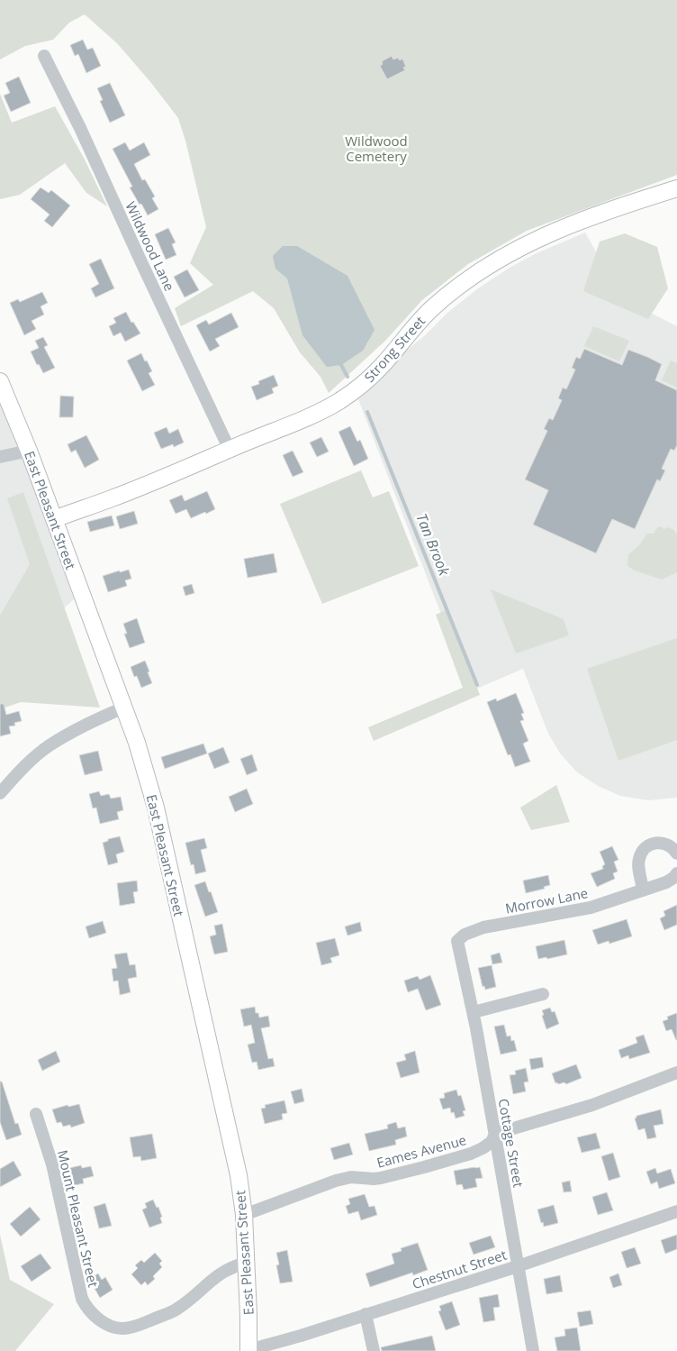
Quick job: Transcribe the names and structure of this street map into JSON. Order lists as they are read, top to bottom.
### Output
{
  "streets": {
    "main road": ["Strong Street", "East Pleasant Street"],
    "street": [
      "Wildwood Lane",
      "Morrow Lane",
      "Cottage Street",
      "Eames Avenue",
      "Mount Pleasant Street",
      "Chestnut Street"
    ]
  },
  "crossings": [
    ["Wildwood Lane", "Strong Street"],
    ["Strong Street", "East Pleasant Street"],
    ["East Pleasant Street", "Eames Avenue"],
    ["East Pleasant Street", "Mount Pleasant Street"],
    ["East Pleasant Street", "Chestnut Street"],
    ["Morrow Lane", "Cottage Street"],
    ["Cottage Street", "Eames Avenue"],
    ["Cottage Street", "Chestnut Street"]
  ],
  "water": ["Tan Brook"],
  "parks": ["Wildwood Cemetery"]
}
